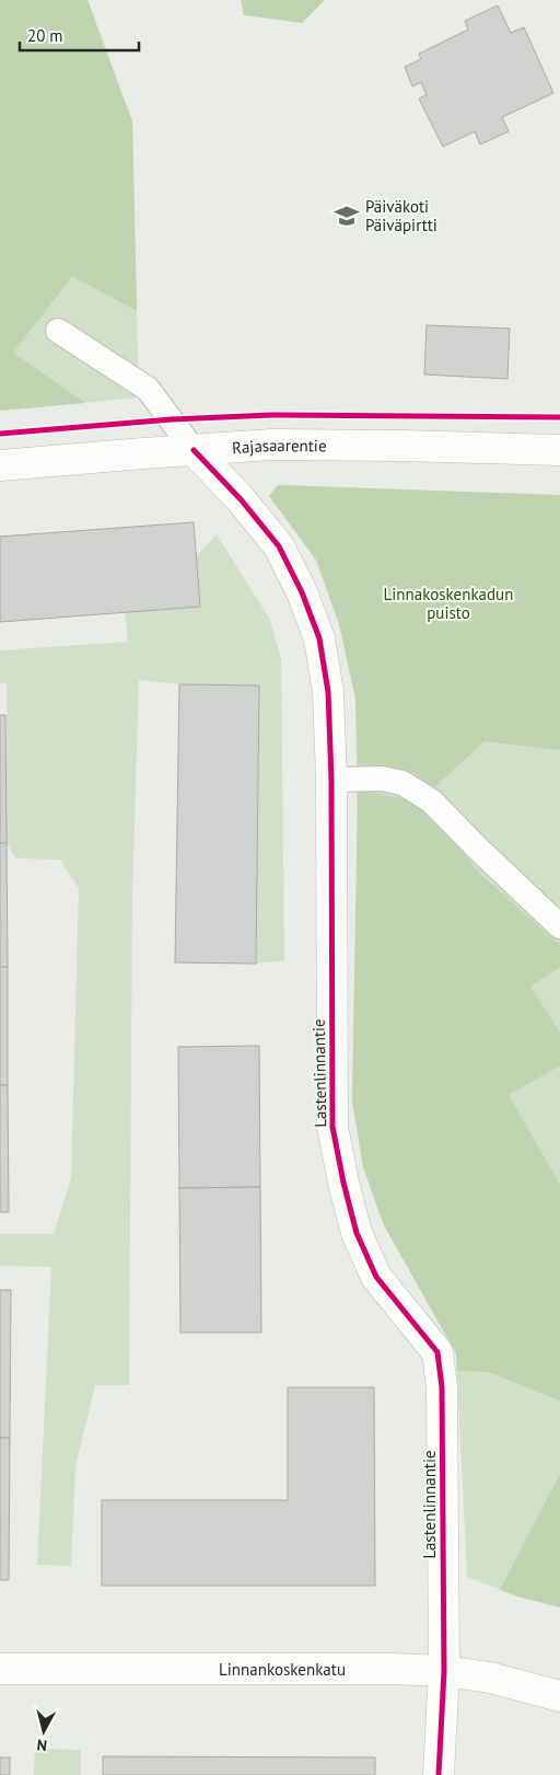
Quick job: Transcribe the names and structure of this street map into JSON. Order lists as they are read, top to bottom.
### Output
{
  "streets": {
    "street": ["Rajasaarentie", "Lastenlinnantie", "Linnankoskenkatu"]
  },
  "crossings": [
    ["Rajasaarentie", "Lastenlinnantie"],
    ["Lastenlinnantie", "Linnankoskenkatu"]
  ],
  "parks": ["Linnakoskenkadun puisto"],
  "places": {
    "school or university": ["Päiväkoti Päiväpirtti"]
  },
  "scale_bar": "20 m",
  "north": "bottom"
}
